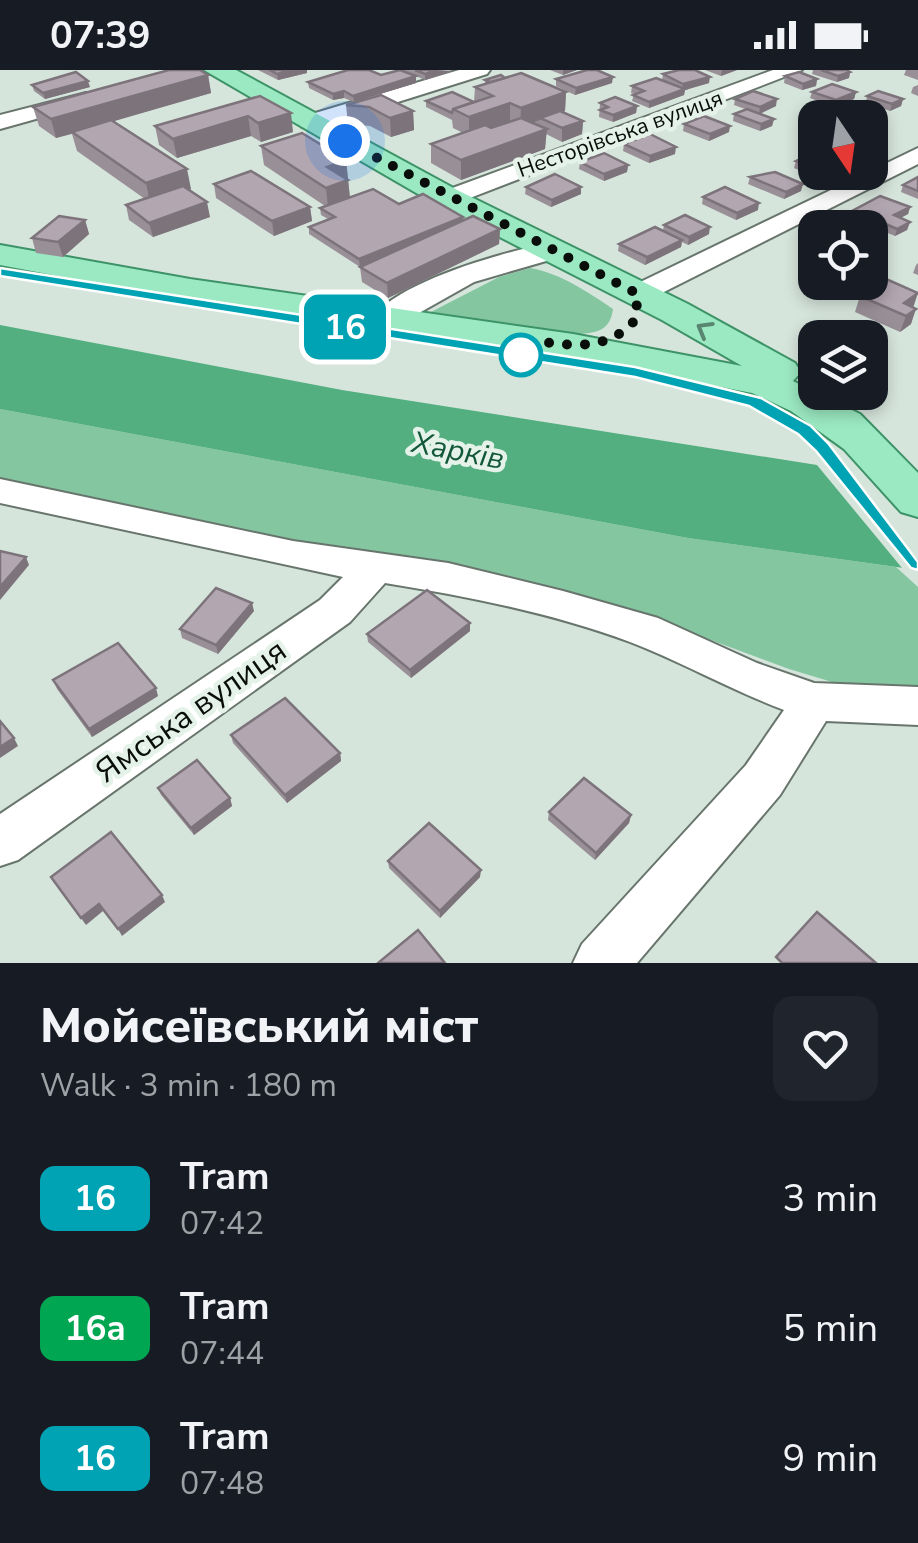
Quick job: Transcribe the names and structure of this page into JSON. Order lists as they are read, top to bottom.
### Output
{
  "streets": {
    "street": ["Несторівська вулиця", "Ямська вулиця"]
  },
  "water": ["Харків"],
  "lines": ["tram line 16"],
  "north": "bottom",
  "page": {
    "status": "07:39",
    "on_map": "16",
    "heading": ["Мойсеївський міст", "Walk · 3 min · 180 m"],
    "list": [
      {
        "mark": "16",
        "name": "Tram",
        "note": "07:42",
        "value": "3 min"
      },
      {
        "mark": "16a",
        "name": "Tram",
        "note": "07:44",
        "value": "5 min"
      },
      {
        "mark": "16",
        "name": "Tram",
        "note": "07:48",
        "value": "9 min"
      }
    ]
  }
}
